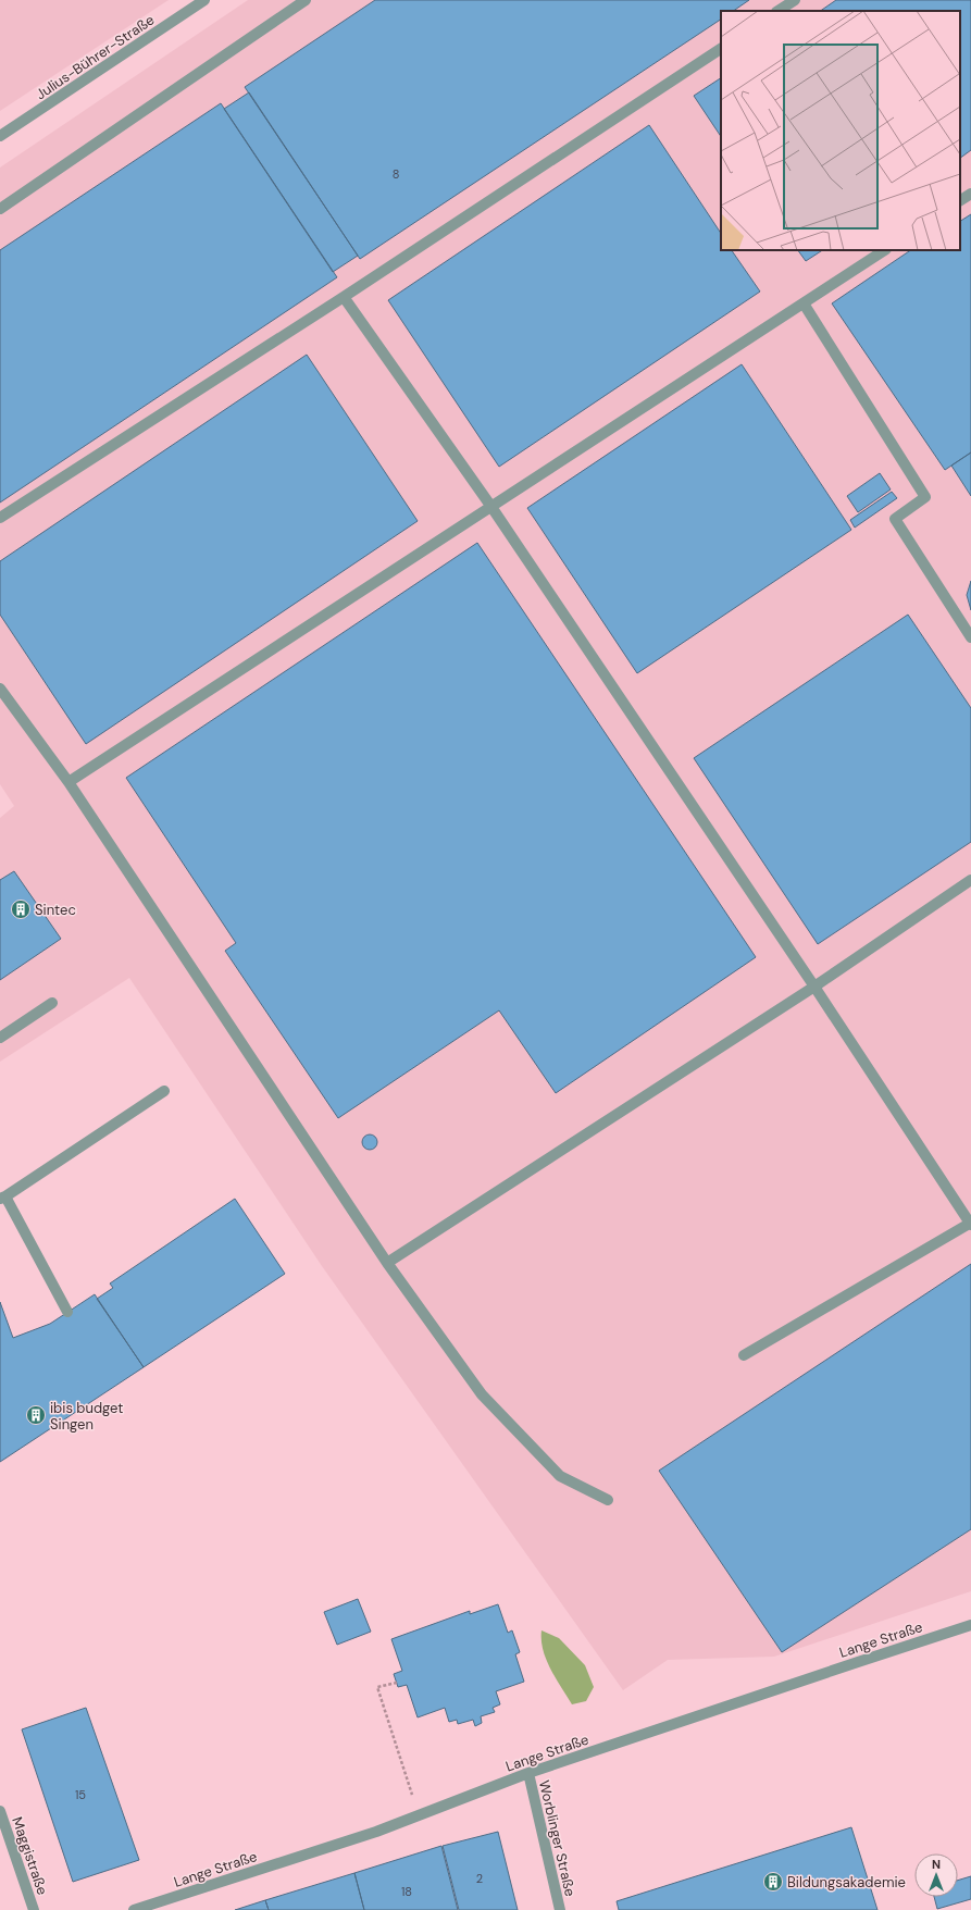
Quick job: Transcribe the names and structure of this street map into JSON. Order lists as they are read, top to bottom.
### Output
{
  "streets": {
    "street": [
      "Julius-Bührer-Straße",
      "Lange Straße",
      "Worblinger Straße",
      "Maggistraße"
    ]
  },
  "crossings": [
    ["Lange Straße", "Worblinger Straße"]
  ],
  "places": {
    "building": ["Sintec", "ibis budget Singen", "Bildungsakademie"]
  },
  "house_numbers": [
    "8",
    "15",
    "2",
    "18"
  ],
  "north": "top"
}
